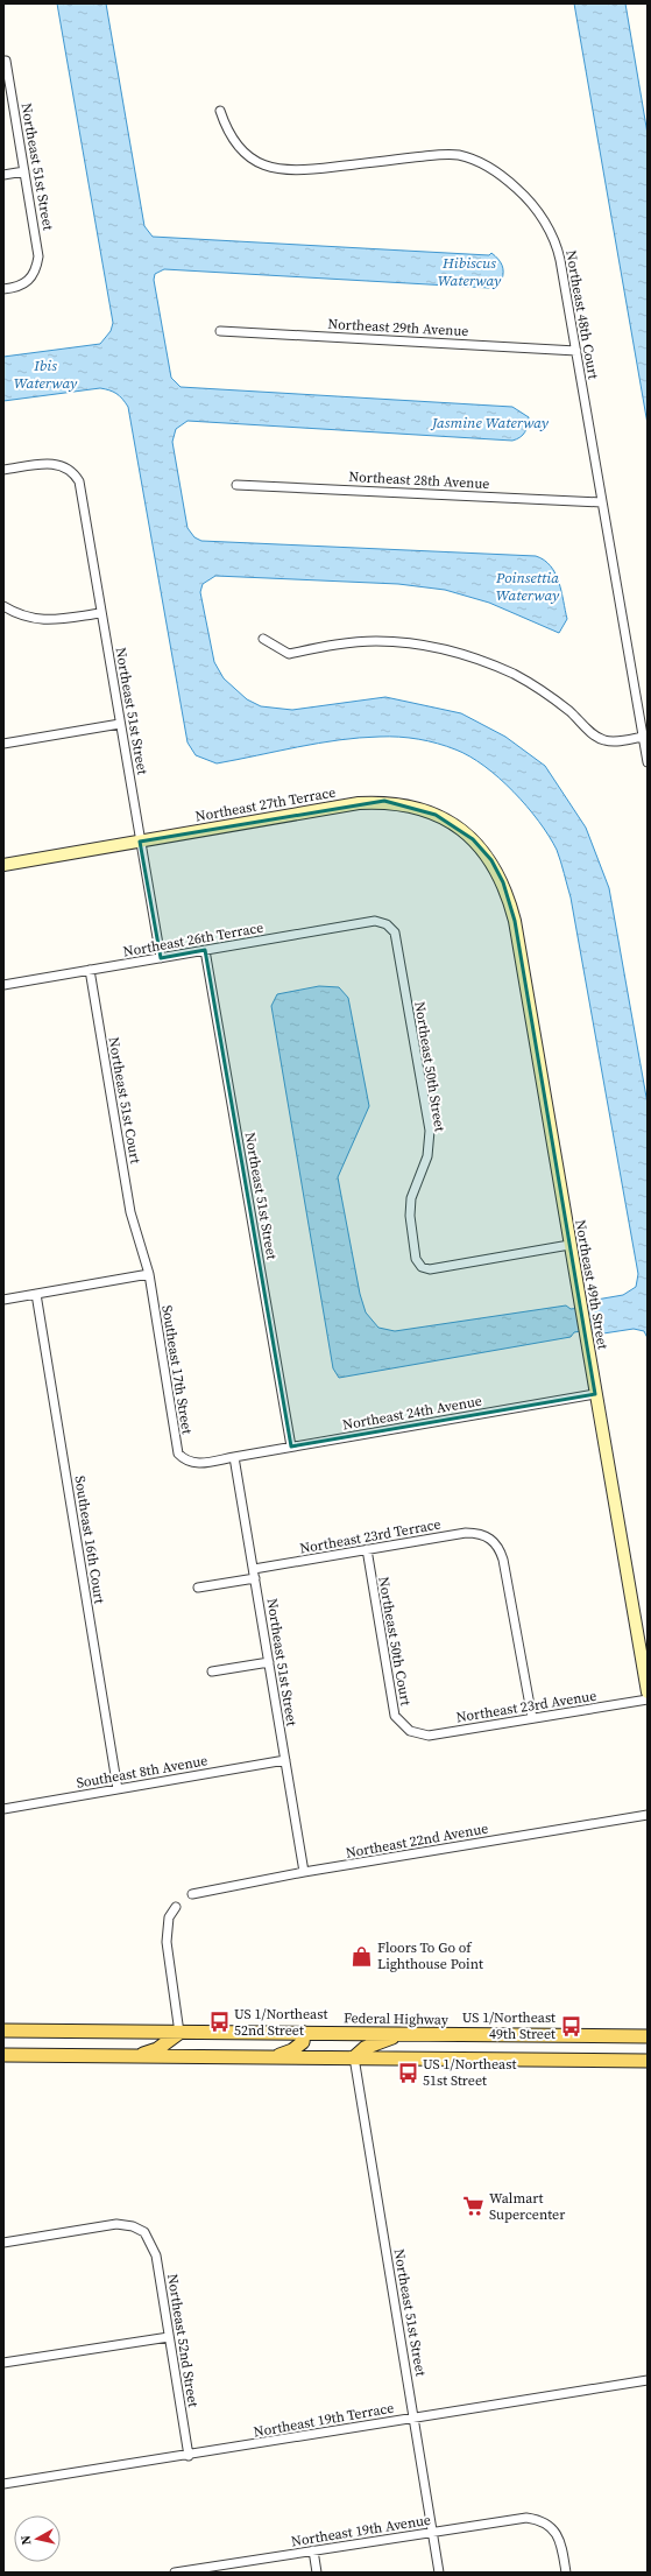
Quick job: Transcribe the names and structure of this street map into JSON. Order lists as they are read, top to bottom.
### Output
{
  "streets": {
    "main road": ["Federal Highway"],
    "street": [
      "Northeast 51st Street",
      "Northeast 48th Court",
      "Northeast 29th Avenue",
      "Northeast 28th Avenue",
      "Northeast 27th Terrace",
      "Northeast 26th Terrace",
      "Northeast 50th Street",
      "Northeast 51st Court",
      "Northeast 49th Street",
      "Southeast 17th Street",
      "Northeast 24th Avenue",
      "Northeast 23rd Terrace",
      "Southeast 16th Court",
      "Northeast 50th Court",
      "Northeast 23rd Avenue",
      "Southeast 8th Avenue",
      "Northeast 22nd Avenue",
      "Northeast 52nd Street",
      "Northeast 19th Terrace",
      "Northeast 19th Avenue"
    ]
  },
  "crossings": [
    ["Northeast 51st Street", "Northeast 27th Terrace"],
    ["Northeast 51st Street", "Northeast 26th Terrace"],
    ["Northeast 51st Street", "Southeast 17th Street"],
    ["Northeast 51st Street", "Northeast 24th Avenue"],
    ["Northeast 51st Street", "Northeast 23rd Terrace"],
    ["Northeast 51st Street", "Southeast 8th Avenue"],
    ["Northeast 51st Street", "Northeast 22nd Avenue"],
    ["Northeast 51st Street", "Northeast 19th Terrace"],
    ["Northeast 51st Street", "Northeast 19th Avenue"],
    ["Northeast 48th Court", "Northeast 29th Avenue"],
    ["Northeast 48th Court", "Northeast 28th Avenue"],
    ["Northeast 27th Terrace", "Northeast 49th Street"],
    ["Northeast 26th Terrace", "Northeast 50th Street"],
    ["Northeast 26th Terrace", "Northeast 51st Court"],
    ["Northeast 50th Street", "Northeast 49th Street"],
    ["Northeast 51st Court", "Southeast 17th Street"],
    ["Northeast 49th Street", "Northeast 24th Avenue"],
    ["Southeast 17th Street", "Northeast 24th Avenue"],
    ["Northeast 23rd Terrace", "Northeast 50th Court"],
    ["Northeast 23rd Terrace", "Northeast 23rd Avenue"],
    ["Southeast 16th Court", "Southeast 8th Avenue"],
    ["Northeast 50th Court", "Northeast 23rd Avenue"],
    ["Northeast 52nd Street", "Northeast 19th Terrace"]
  ],
  "water": [
    "Hibiscus Waterway",
    "Ibis Waterway",
    "Jasmine Waterway",
    "Poinsettia Waterway"
  ],
  "places": {
    "shop": ["Floors To Go of Lighthouse Point"],
    "bus stop": ["US 1/Northeast 52nd Street", "US 1/Northeast 49th Street", "US 1/Northeast 51st Street"],
    "supermarket": ["Walmart Supercenter"]
  },
  "north": "left"
}
